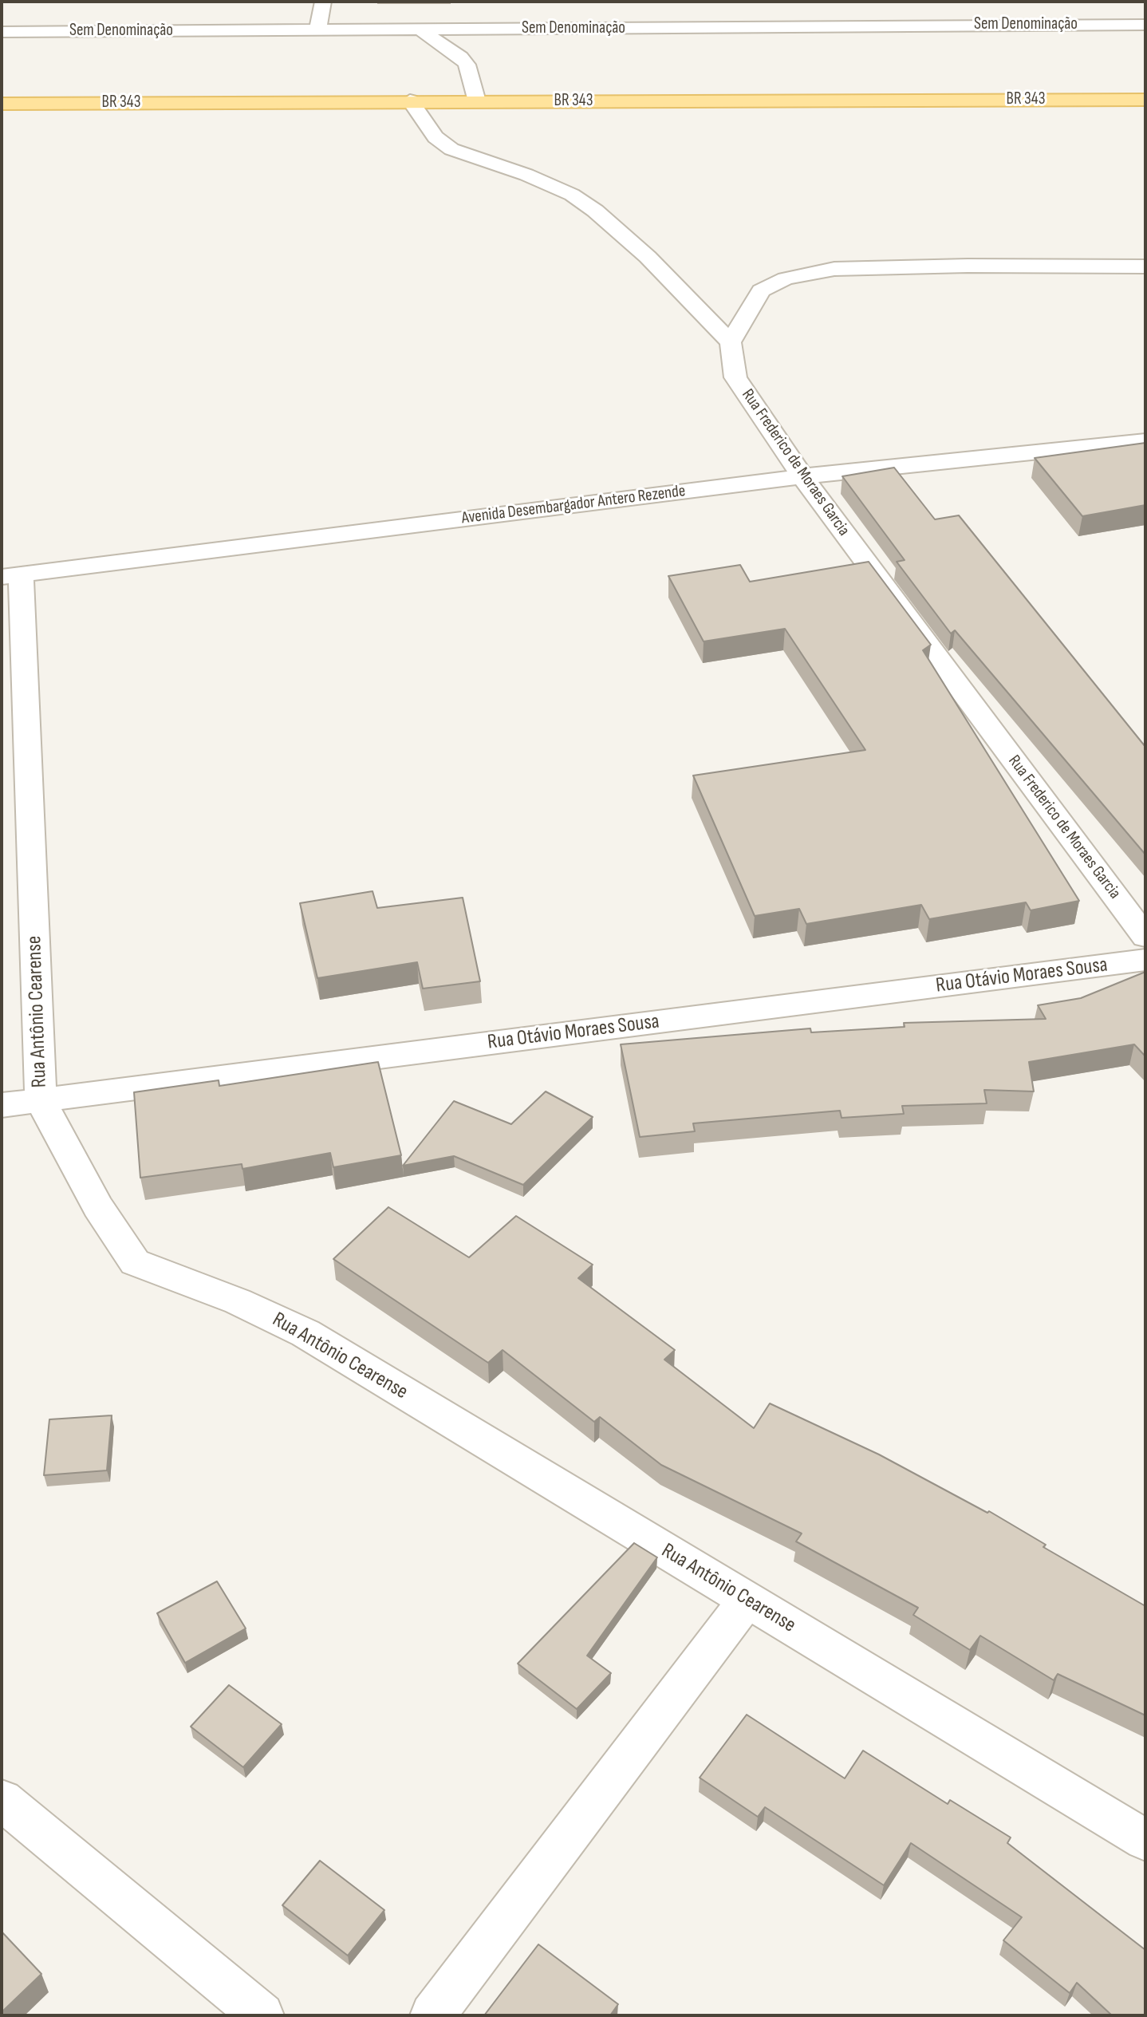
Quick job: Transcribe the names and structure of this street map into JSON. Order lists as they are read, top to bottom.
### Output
{
  "streets": {
    "main road": ["BR 343"],
    "street": [
      "Sem Denominação",
      "Rua Frederico de Moraes Garcia",
      "Avenida Desembargador Antero Rezende",
      "Rua Otávio Moraes Sousa",
      "Rua Antônio Cearense"
    ]
  },
  "crossings": [
    ["Rua Frederico de Moraes Garcia", "Avenida Desembargador Antero Rezende"],
    ["Avenida Desembargador Antero Rezende", "Rua Antônio Cearense"],
    ["Rua Otávio Moraes Sousa", "Rua Antônio Cearense"]
  ]
}
